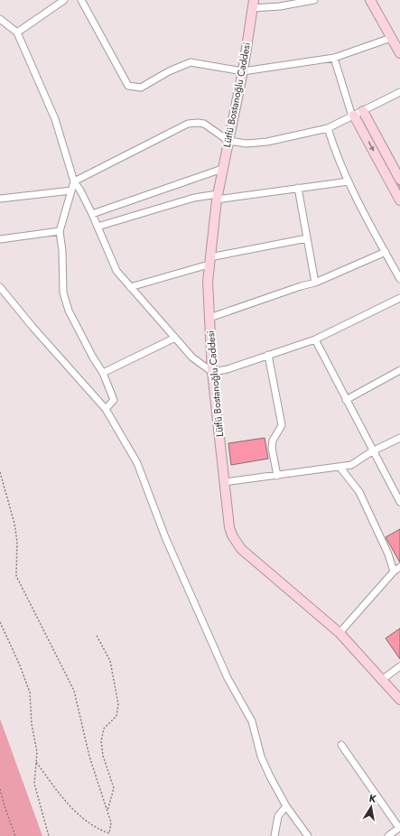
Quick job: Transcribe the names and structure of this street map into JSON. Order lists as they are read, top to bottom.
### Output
{
  "streets": {
    "street": ["Lütfü Bostanoğlu Caddesi"]
  },
  "north": "top"
}
